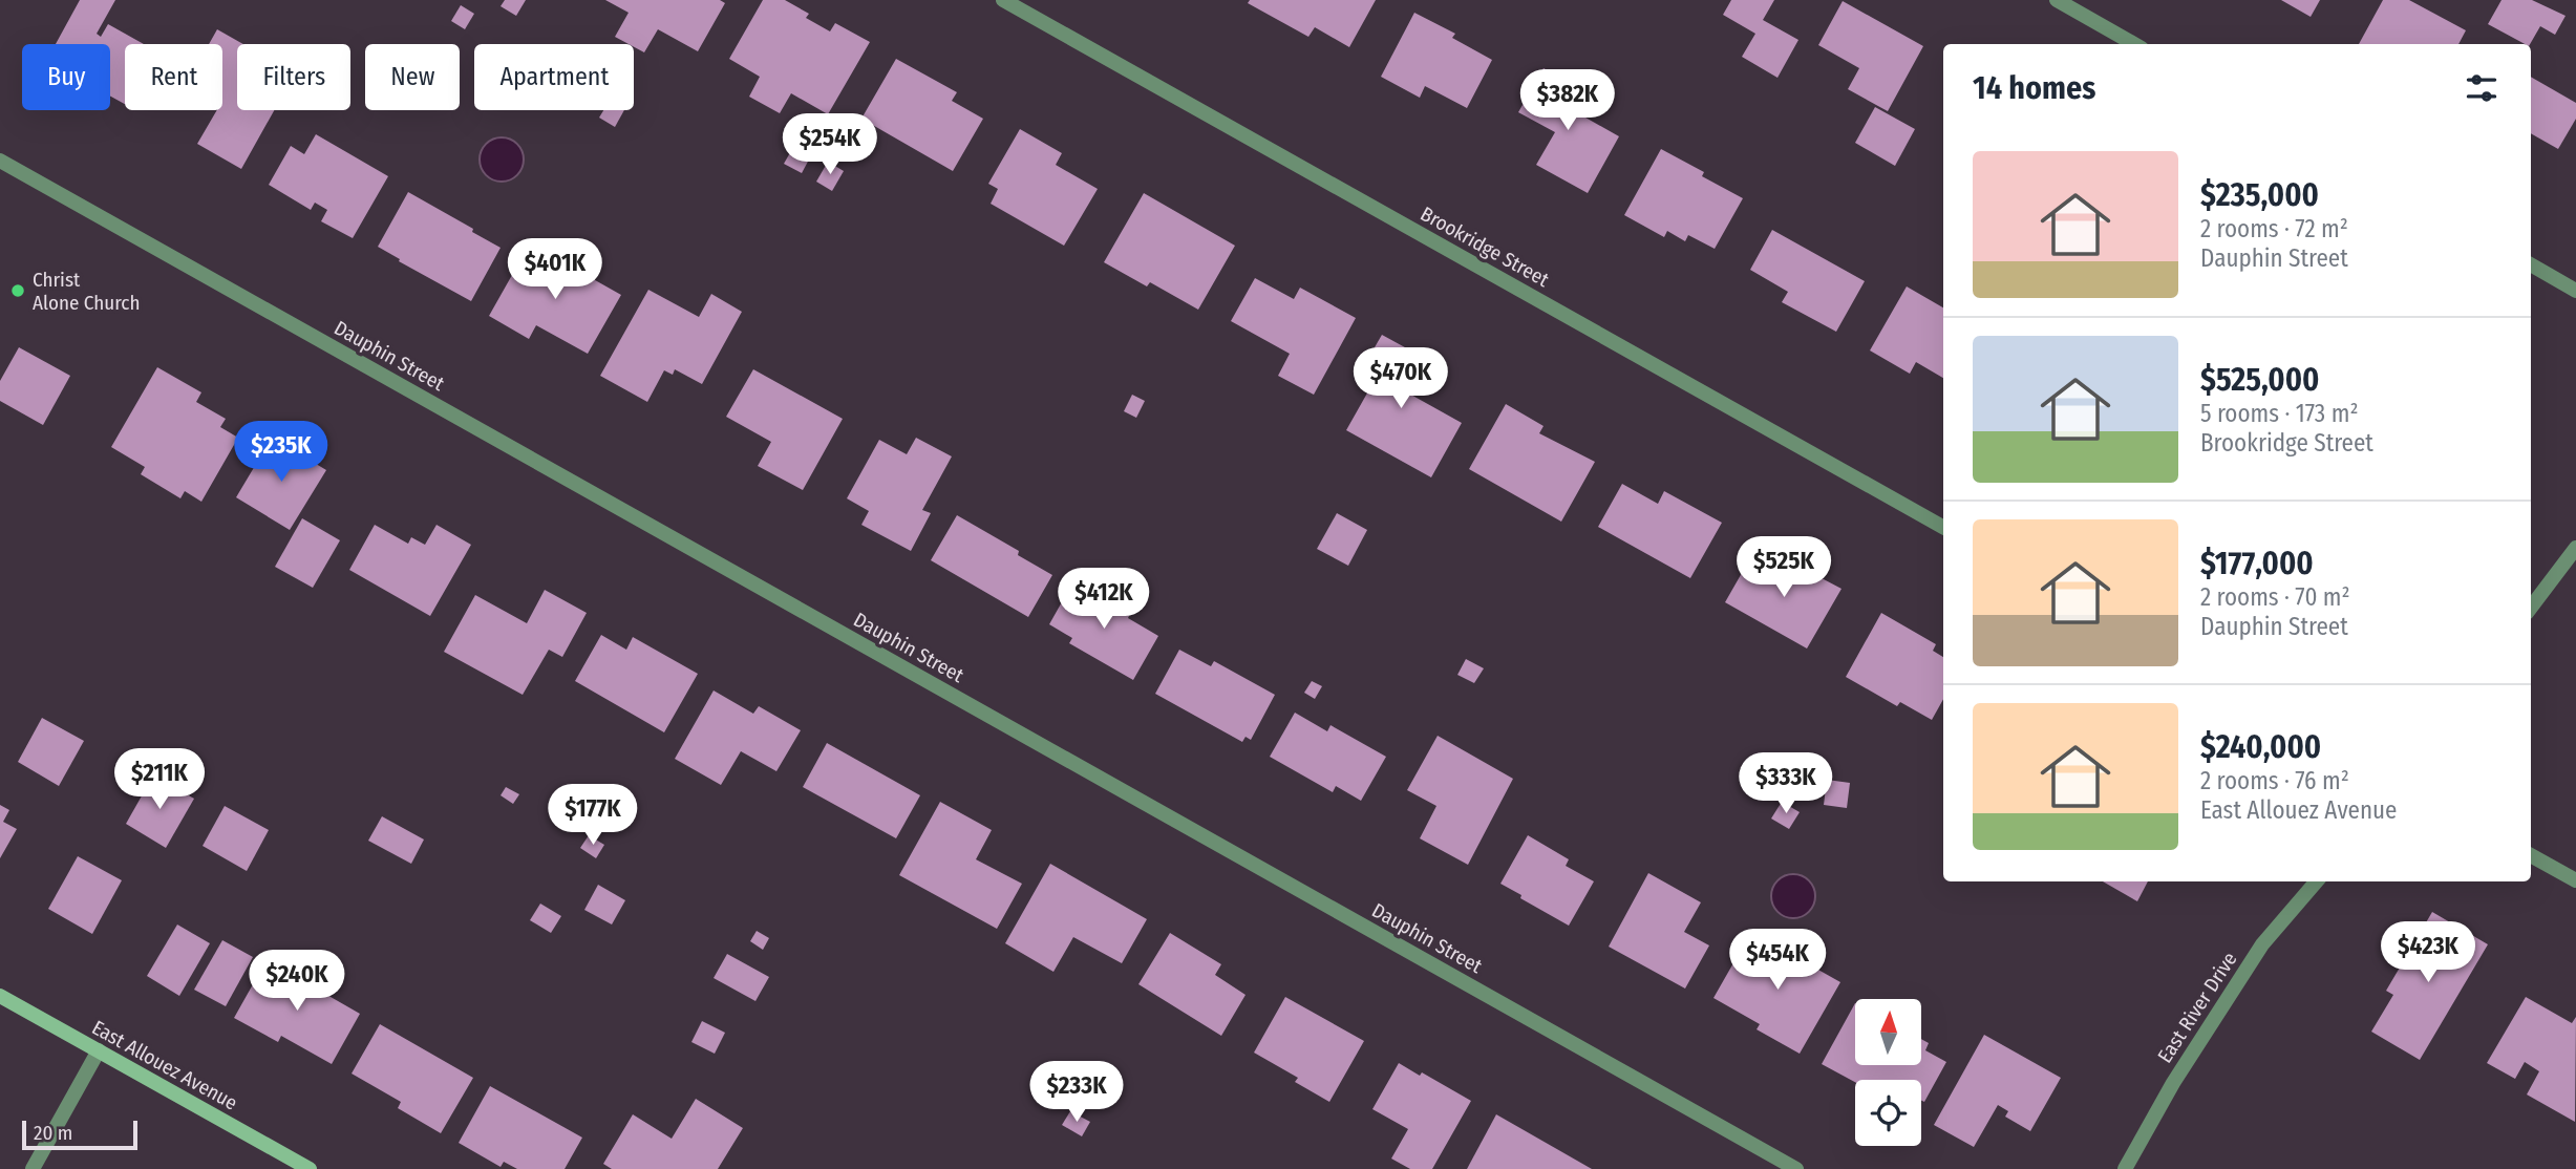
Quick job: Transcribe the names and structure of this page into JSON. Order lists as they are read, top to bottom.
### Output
{
  "streets": {
    "street": [
      "Brookridge Street",
      "Dauphin Street",
      "East River Drive",
      "East Allouez Avenue"
    ]
  },
  "places": ["Christ Alone Church"],
  "scale_bar": "20 m",
  "north": "top",
  "page": {
    "chip": [
      "Buy",
      "Rent",
      "Filters",
      "New",
      "Apartment"
    ],
    "heading": "14 homes",
    "price": [
      "$382K",
      "$254K",
      "$401K",
      "$470K",
      "$235K",
      "$525K",
      "$412K",
      "$211K",
      "$333K",
      "$177K",
      "$423K",
      "$454K",
      "$240K",
      "$233K"
    ],
    "list": [
      {
        "name": "$235,000",
        "note": "2 rooms · 72 m² · Dauphin Street"
      },
      {
        "name": "$525,000",
        "note": "5 rooms · 173 m² · Brookridge Street"
      },
      {
        "name": "$177,000",
        "note": "2 rooms · 70 m² · Dauphin Street"
      },
      {
        "name": "$240,000",
        "note": "2 rooms · 76 m² · East Allouez Avenue"
      }
    ],
    "scale": "20 m"
  }
}
